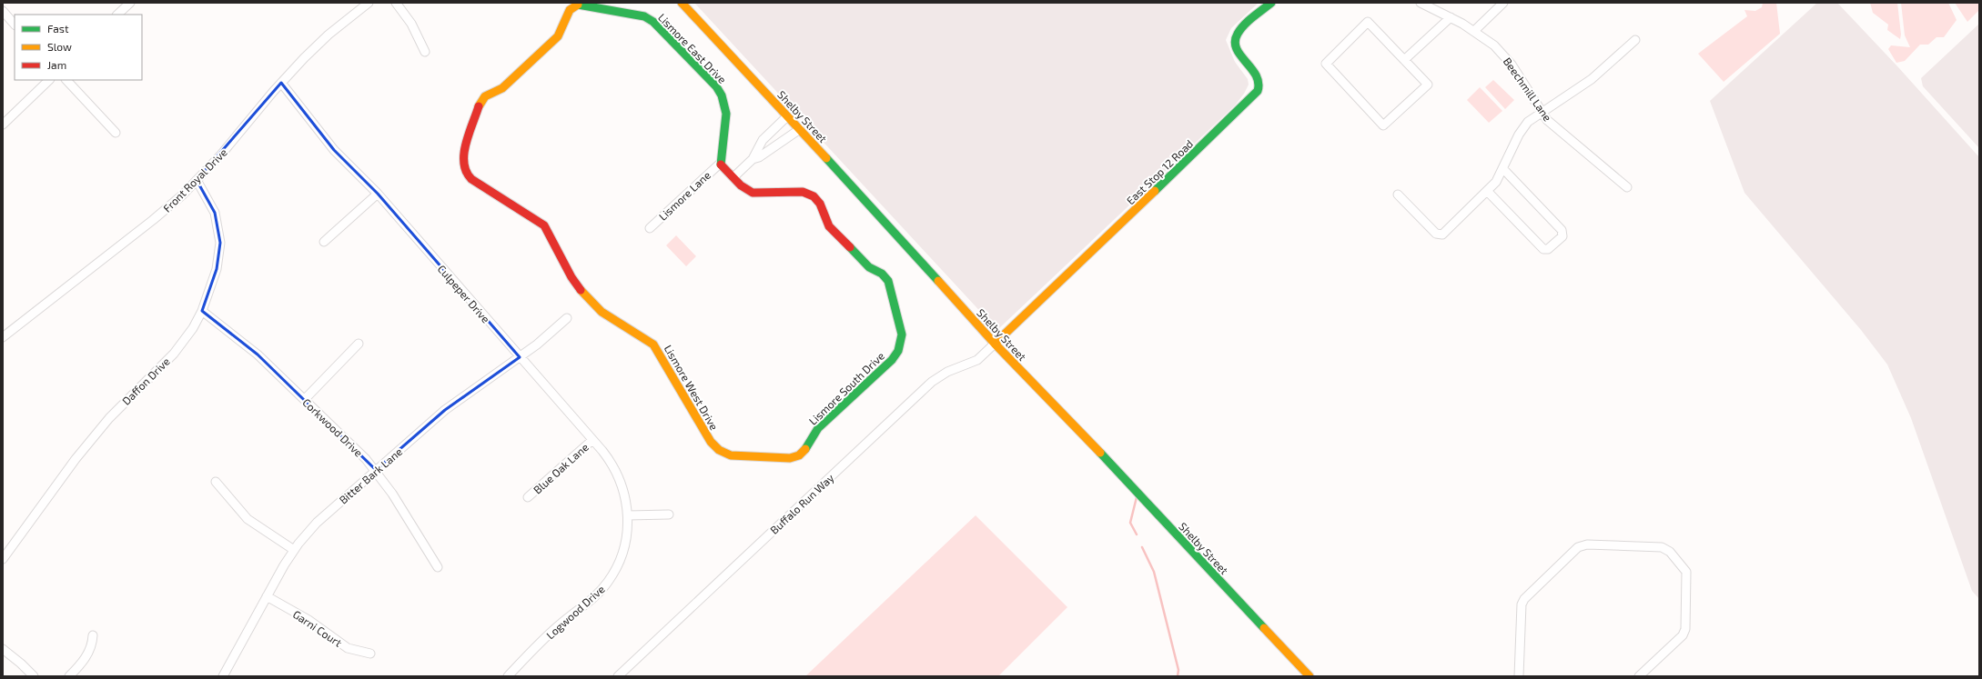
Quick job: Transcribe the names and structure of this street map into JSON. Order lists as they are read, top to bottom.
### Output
{
  "streets": {
    "street": [
      "Lismore East Drive",
      "Beechmill Lane",
      "Shelby Street",
      "East Stop 12 Road",
      "Front Royal Drive",
      "Lismore Lane",
      "Culpeper Drive",
      "Daffon Drive",
      "Lismore West Drive",
      "Lismore South Drive",
      "Corkwood Drive",
      "Blue Oak Lane",
      "Bitter Bark Lane",
      "Buffalo Run Way",
      "Logwood Drive",
      "Garni Court"
    ]
  },
  "crossings": [
    ["Lismore East Drive", "Lismore Lane"],
    ["Lismore East Drive", "Lismore West Drive"],
    ["Shelby Street", "East Stop 12 Road"],
    ["Shelby Street", "Buffalo Run Way"],
    ["East Stop 12 Road", "Buffalo Run Way"],
    ["Front Royal Drive", "Culpeper Drive"],
    ["Front Royal Drive", "Daffon Drive"],
    ["Culpeper Drive", "Blue Oak Lane"],
    ["Culpeper Drive", "Bitter Bark Lane"],
    ["Culpeper Drive", "Logwood Drive"],
    ["Daffon Drive", "Corkwood Drive"],
    ["Lismore West Drive", "Lismore South Drive"],
    ["Corkwood Drive", "Bitter Bark Lane"],
    ["Bitter Bark Lane", "Garni Court"]
  ],
  "legend": ["Fast", "Slow", "Jam"]
}
